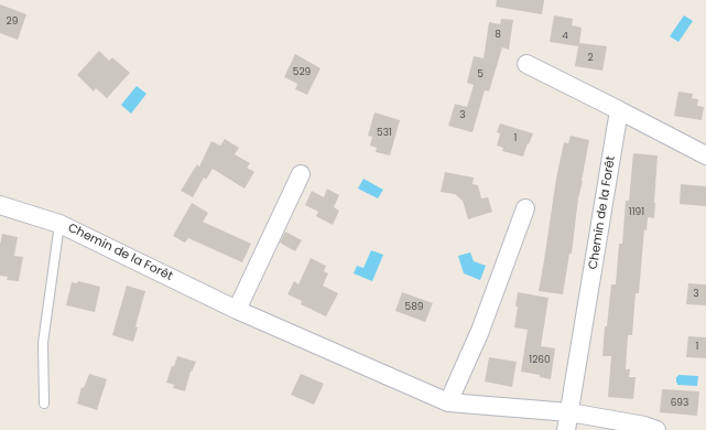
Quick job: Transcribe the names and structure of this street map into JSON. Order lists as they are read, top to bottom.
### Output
{
  "streets": {
    "street": ["Chemin de la Forêt"]
  },
  "house_numbers": [
    "29",
    "8",
    "4",
    "2",
    "529",
    "5",
    "3",
    "531",
    "1",
    "1191",
    "3",
    "589",
    "1",
    "1260",
    "693"
  ]
}
